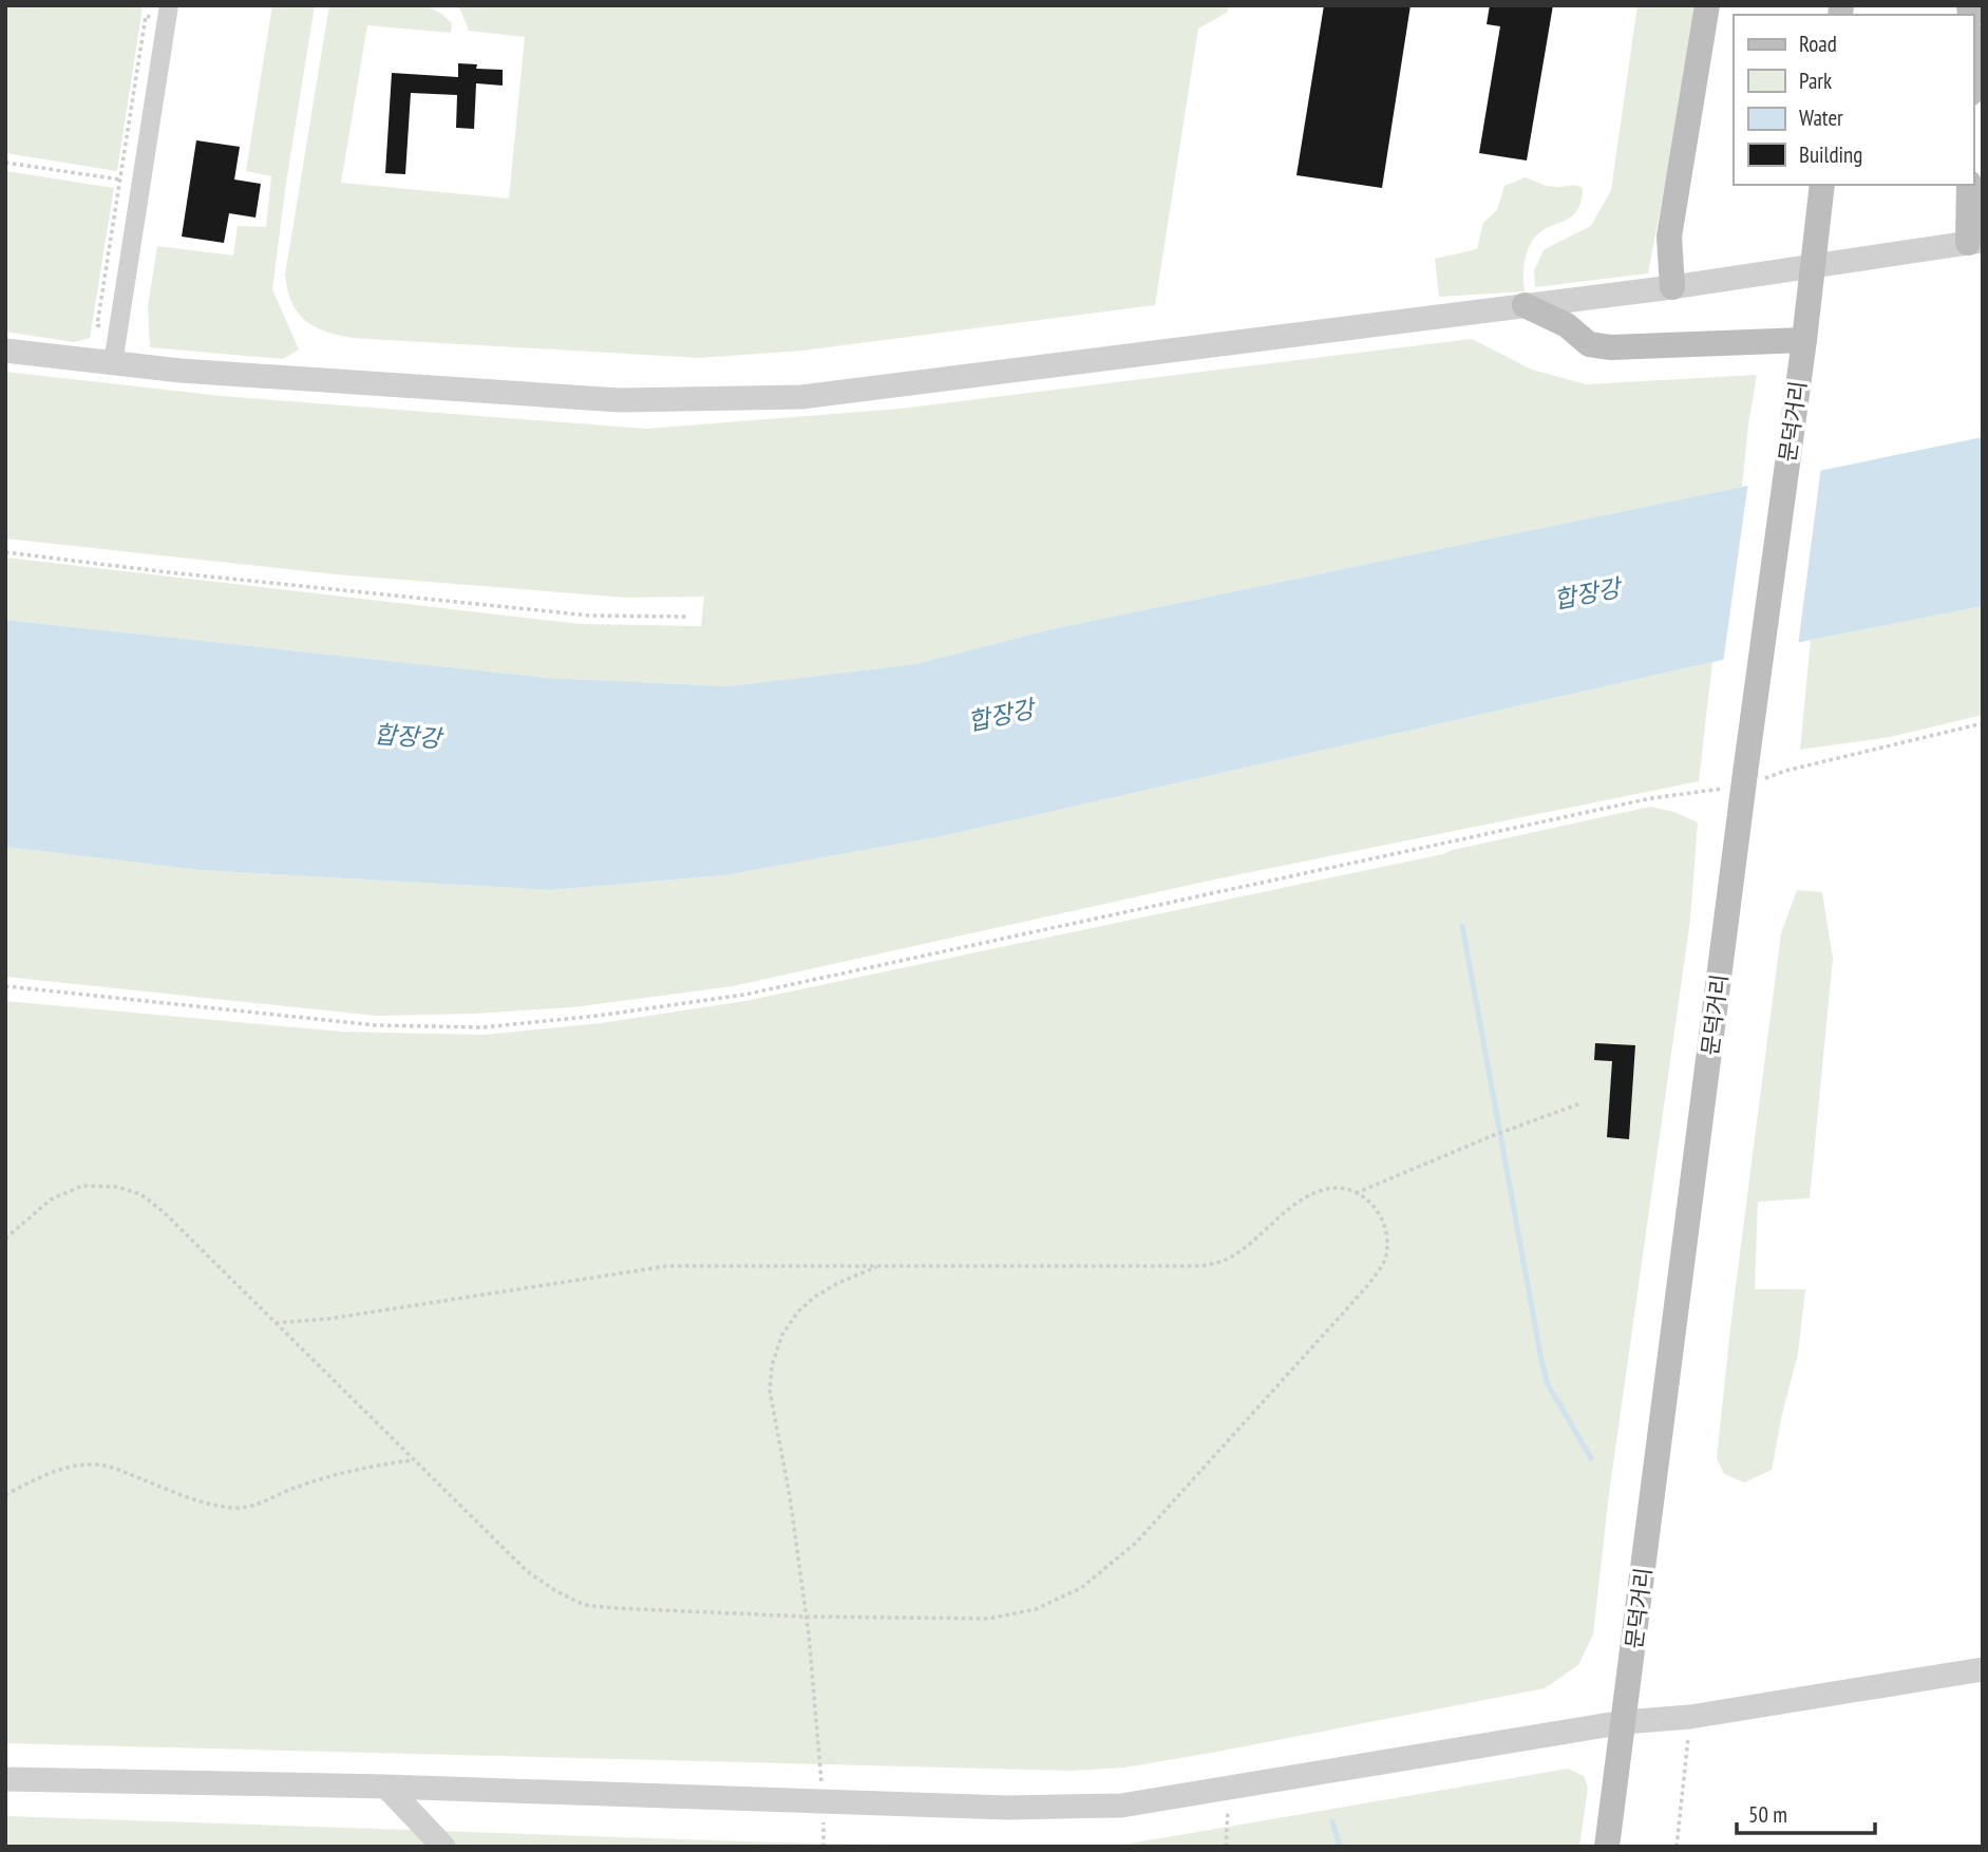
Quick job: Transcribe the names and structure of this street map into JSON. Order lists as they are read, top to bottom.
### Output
{
  "streets": {
    "main road": ["문덕거리"]
  },
  "water": ["합장강"],
  "legend": [
    "Road",
    "Park",
    "Water",
    "Building"
  ],
  "scale_bar": "50 m"
}
